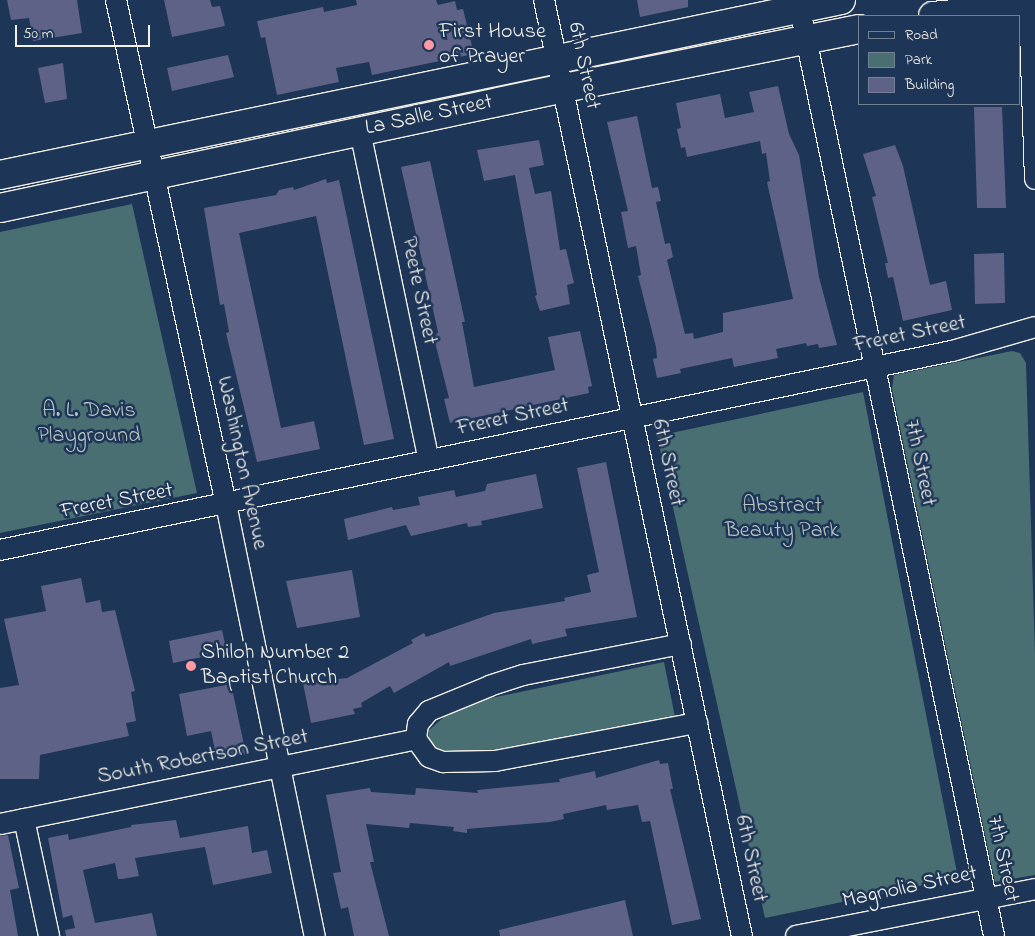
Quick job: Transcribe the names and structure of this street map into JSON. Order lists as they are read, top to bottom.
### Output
{
  "streets": {
    "street": [
      "6th Street",
      "La Salle Street",
      "Peete Street",
      "Freret Street",
      "Washington Avenue",
      "7th Street",
      "South Robertson Street",
      "Magnolia Street"
    ]
  },
  "crossings": [
    ["6th Street", "La Salle Street"],
    ["6th Street", "Freret Street"],
    ["La Salle Street", "Peete Street"],
    ["La Salle Street", "Washington Avenue"],
    ["La Salle Street", "7th Street"],
    ["Peete Street", "Freret Street"],
    ["Freret Street", "Washington Avenue"],
    ["Freret Street", "7th Street"],
    ["Washington Avenue", "South Robertson Street"],
    ["7th Street", "Magnolia Street"]
  ],
  "parks": ["A. L. Davis Playground", "Abstract Beauty Park"],
  "places": ["First House of Prayer", "Shiloh Number 2 Baptist Church"],
  "legend": ["Road", "Park", "Building"],
  "scale_bar": "50 m"
}
